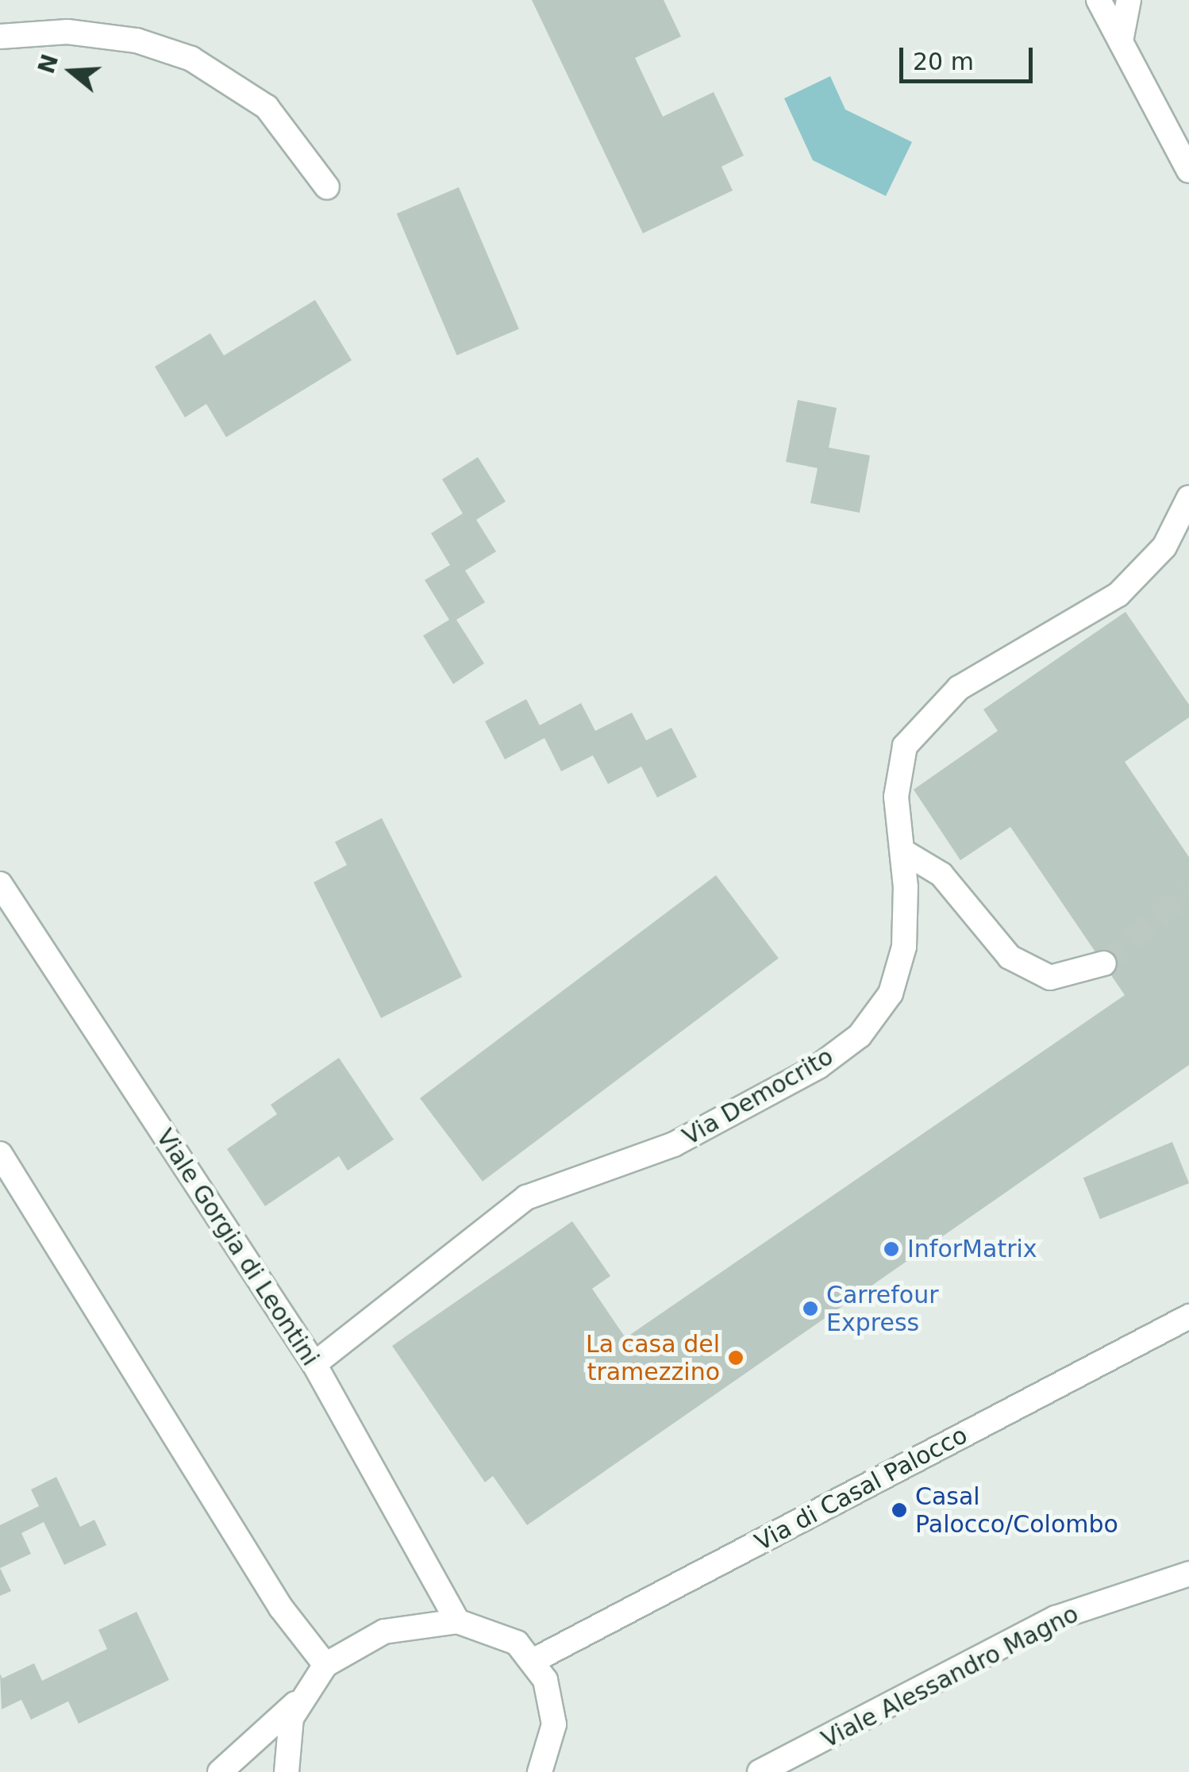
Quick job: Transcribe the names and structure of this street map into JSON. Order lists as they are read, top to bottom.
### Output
{
  "streets": {
    "street": [
      "Via Democrito",
      "Viale Gorgia di Leontini",
      "Via di Casal Palocco",
      "Viale Alessandro Magno"
    ]
  },
  "crossings": [
    ["Via Democrito", "Viale Gorgia di Leontini"]
  ],
  "places": [
    "InforMatrix",
    "Carrefour Express",
    "La casa del tramezzino",
    "Casal Palocco/Colombo"
  ],
  "scale_bar": "20 m",
  "north": "left"
}
